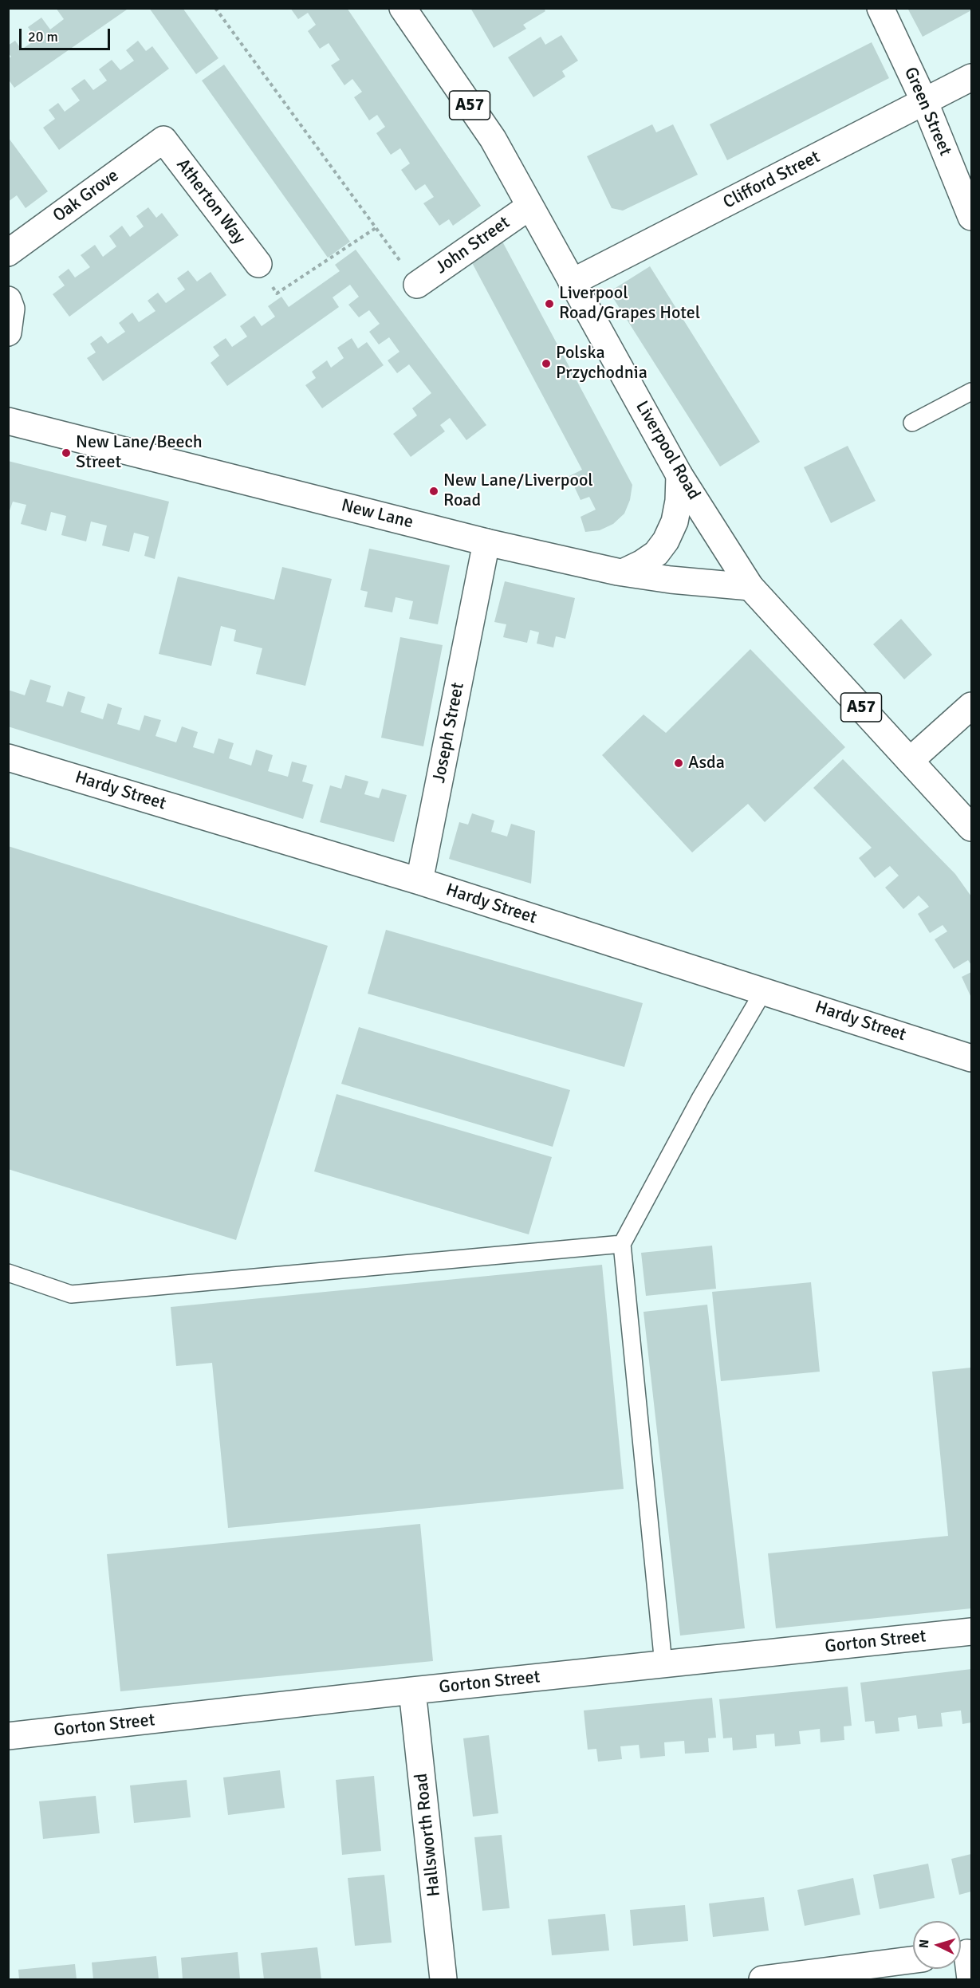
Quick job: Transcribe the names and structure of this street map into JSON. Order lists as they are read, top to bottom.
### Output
{
  "streets": {
    "street": [
      "A57",
      "Green Street",
      "Clifford Street",
      "Oak Grove",
      "Atherton Way",
      "John Street",
      "Liverpool Road",
      "New Lane",
      "Joseph Street",
      "Hardy Street",
      "Gorton Street",
      "Hallsworth Road"
    ]
  },
  "crossings": [
    ["Green Street", "Clifford Street"],
    ["Clifford Street", "Liverpool Road"],
    ["Oak Grove", "Atherton Way"],
    ["John Street", "Liverpool Road"],
    ["Liverpool Road", "New Lane"],
    ["New Lane", "Joseph Street"],
    ["Joseph Street", "Hardy Street"],
    ["Gorton Street", "Hallsworth Road"]
  ],
  "places": [
    "Liverpool Road/Grapes Hotel",
    "Polska Przychodnia",
    "New Lane/Beech Street",
    "New Lane/Liverpool Road",
    "Asda"
  ],
  "scale_bar": "20 m",
  "north": "left"
}
